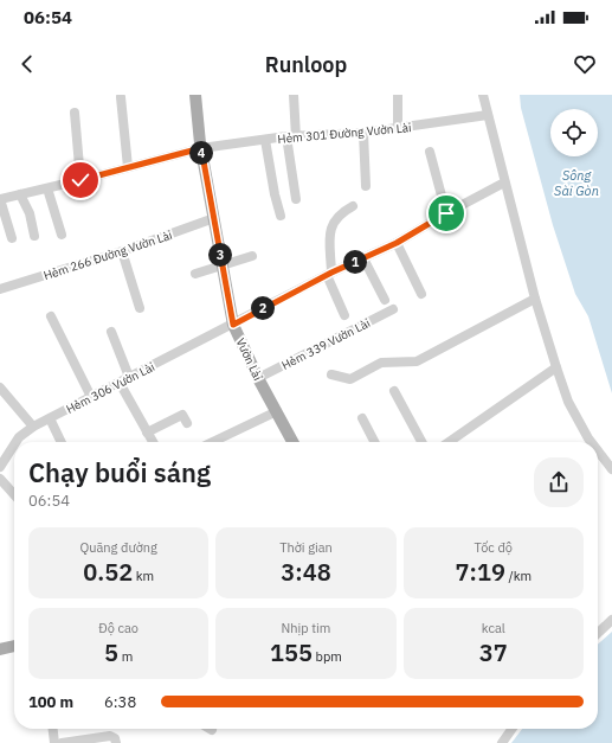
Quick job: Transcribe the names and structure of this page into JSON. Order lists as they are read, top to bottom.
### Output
{
  "streets": {
    "main road": ["Vườn Lài"],
    "street": [
      "Hẻm 301 Đường Vườn Lài",
      "Hẻm 266 Đường Vườn Lài",
      "Hẻm 339 Vườn Lài",
      "Hẻm 306 Vườn Lài"
    ]
  },
  "crossings": [
    ["Hẻm 301 Đường Vườn Lài", "Vườn Lài"],
    ["Hẻm 266 Đường Vườn Lài", "Vườn Lài"],
    ["Hẻm 339 Vườn Lài", "Vườn Lài"],
    ["Vườn Lài", "Hẻm 306 Vườn Lài"]
  ],
  "water": ["Sông Sài Gòn"],
  "page": {
    "status": "06:54",
    "header": "Runloop",
    "pins": [
      "4",
      "3",
      "1",
      "2"
    ],
    "heading": ["Chạy buổi sáng", "06:54"],
    "stats": [
      ["Quãng đường", "0.52 km"],
      ["Thời gian", "3:48"],
      ["Tốc độ", "7:19 /km"],
      ["Độ cao", "5 m"],
      ["Nhịp tim", "155 bpm"],
      ["kcal", "37"]
    ],
    "list": [
      {
        "name": "100 m",
        "note": "6:38"
      }
    ]
  }
}
